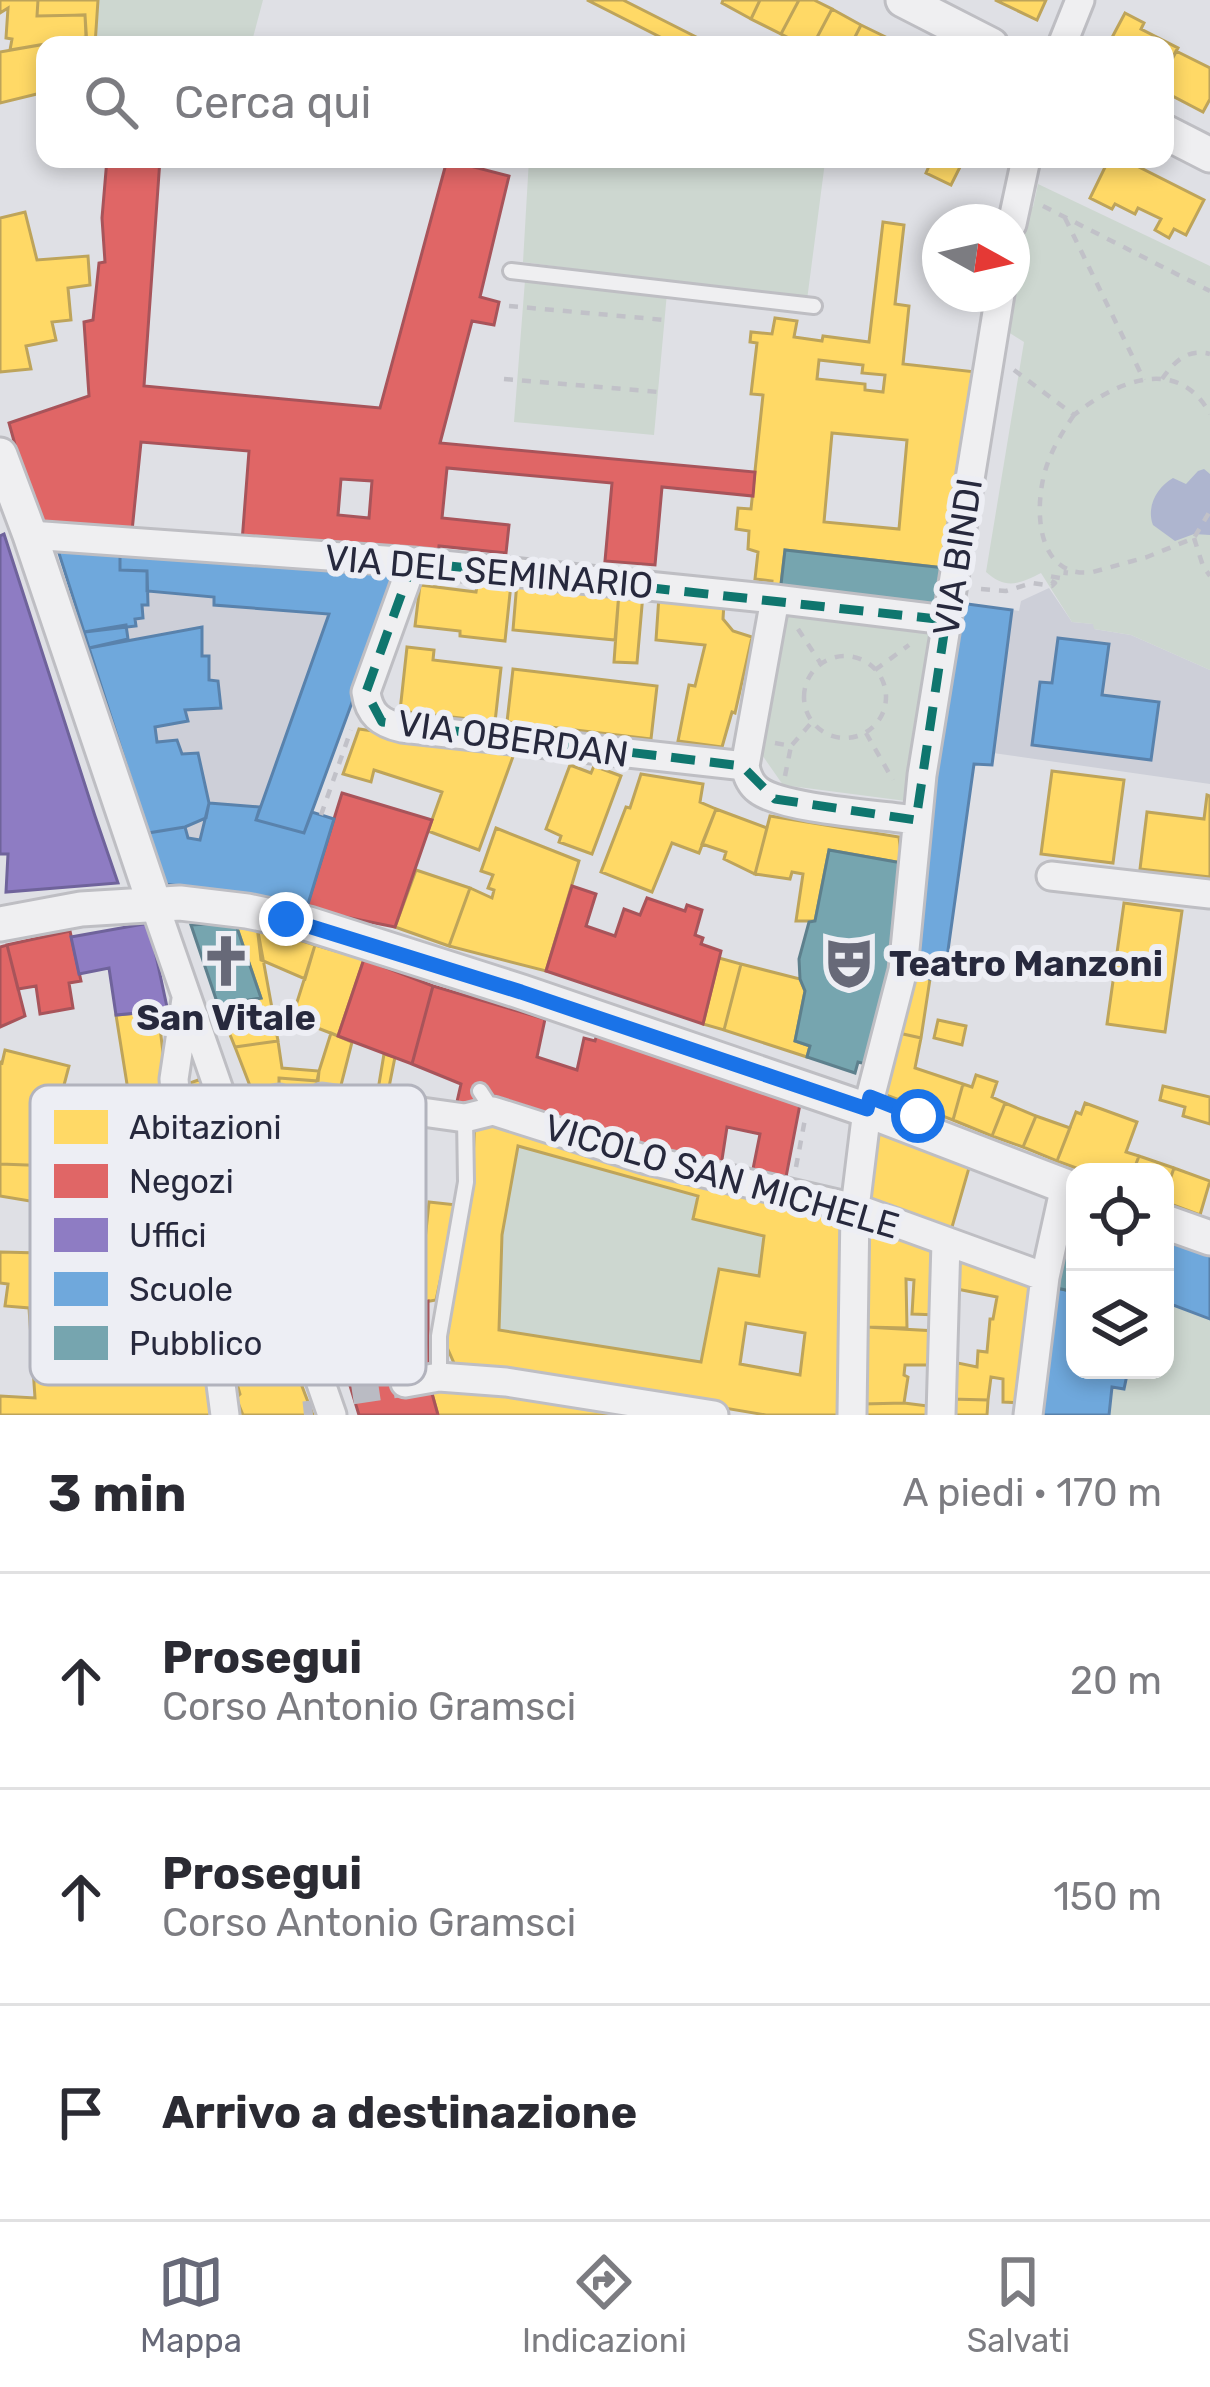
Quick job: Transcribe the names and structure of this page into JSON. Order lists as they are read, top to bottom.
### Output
{
  "streets": {
    "street": [
      "VIA BINDI",
      "VIA DEL SEMINARIO",
      "VIA OBERDAN",
      "VICOLO SAN MICHELE"
    ]
  },
  "crossings": [
    ["VIA BINDI", "VIA DEL SEMINARIO"],
    ["VIA BINDI", "VICOLO SAN MICHELE"],
    ["VIA DEL SEMINARIO", "VIA OBERDAN"]
  ],
  "places": {
    "church": ["San Vitale"],
    "theatre": ["Teatro Manzoni"]
  },
  "legend": [
    "Abitazioni",
    "Negozi",
    "Uffici",
    "Scuole",
    "Pubblico"
  ],
  "north": "right",
  "page": {
    "search": "Cerca qui",
    "heading": ["3 min", "A piedi · 170 m"],
    "list": [
      ["Prosegui", "Corso Antonio Gramsci", "20 m"],
      ["Prosegui", "Corso Antonio Gramsci", "150 m"],
      "Arrivo a destinazione"
    ],
    "nav": ["Mappa", "Indicazioni", "Salvati"]
  }
}
